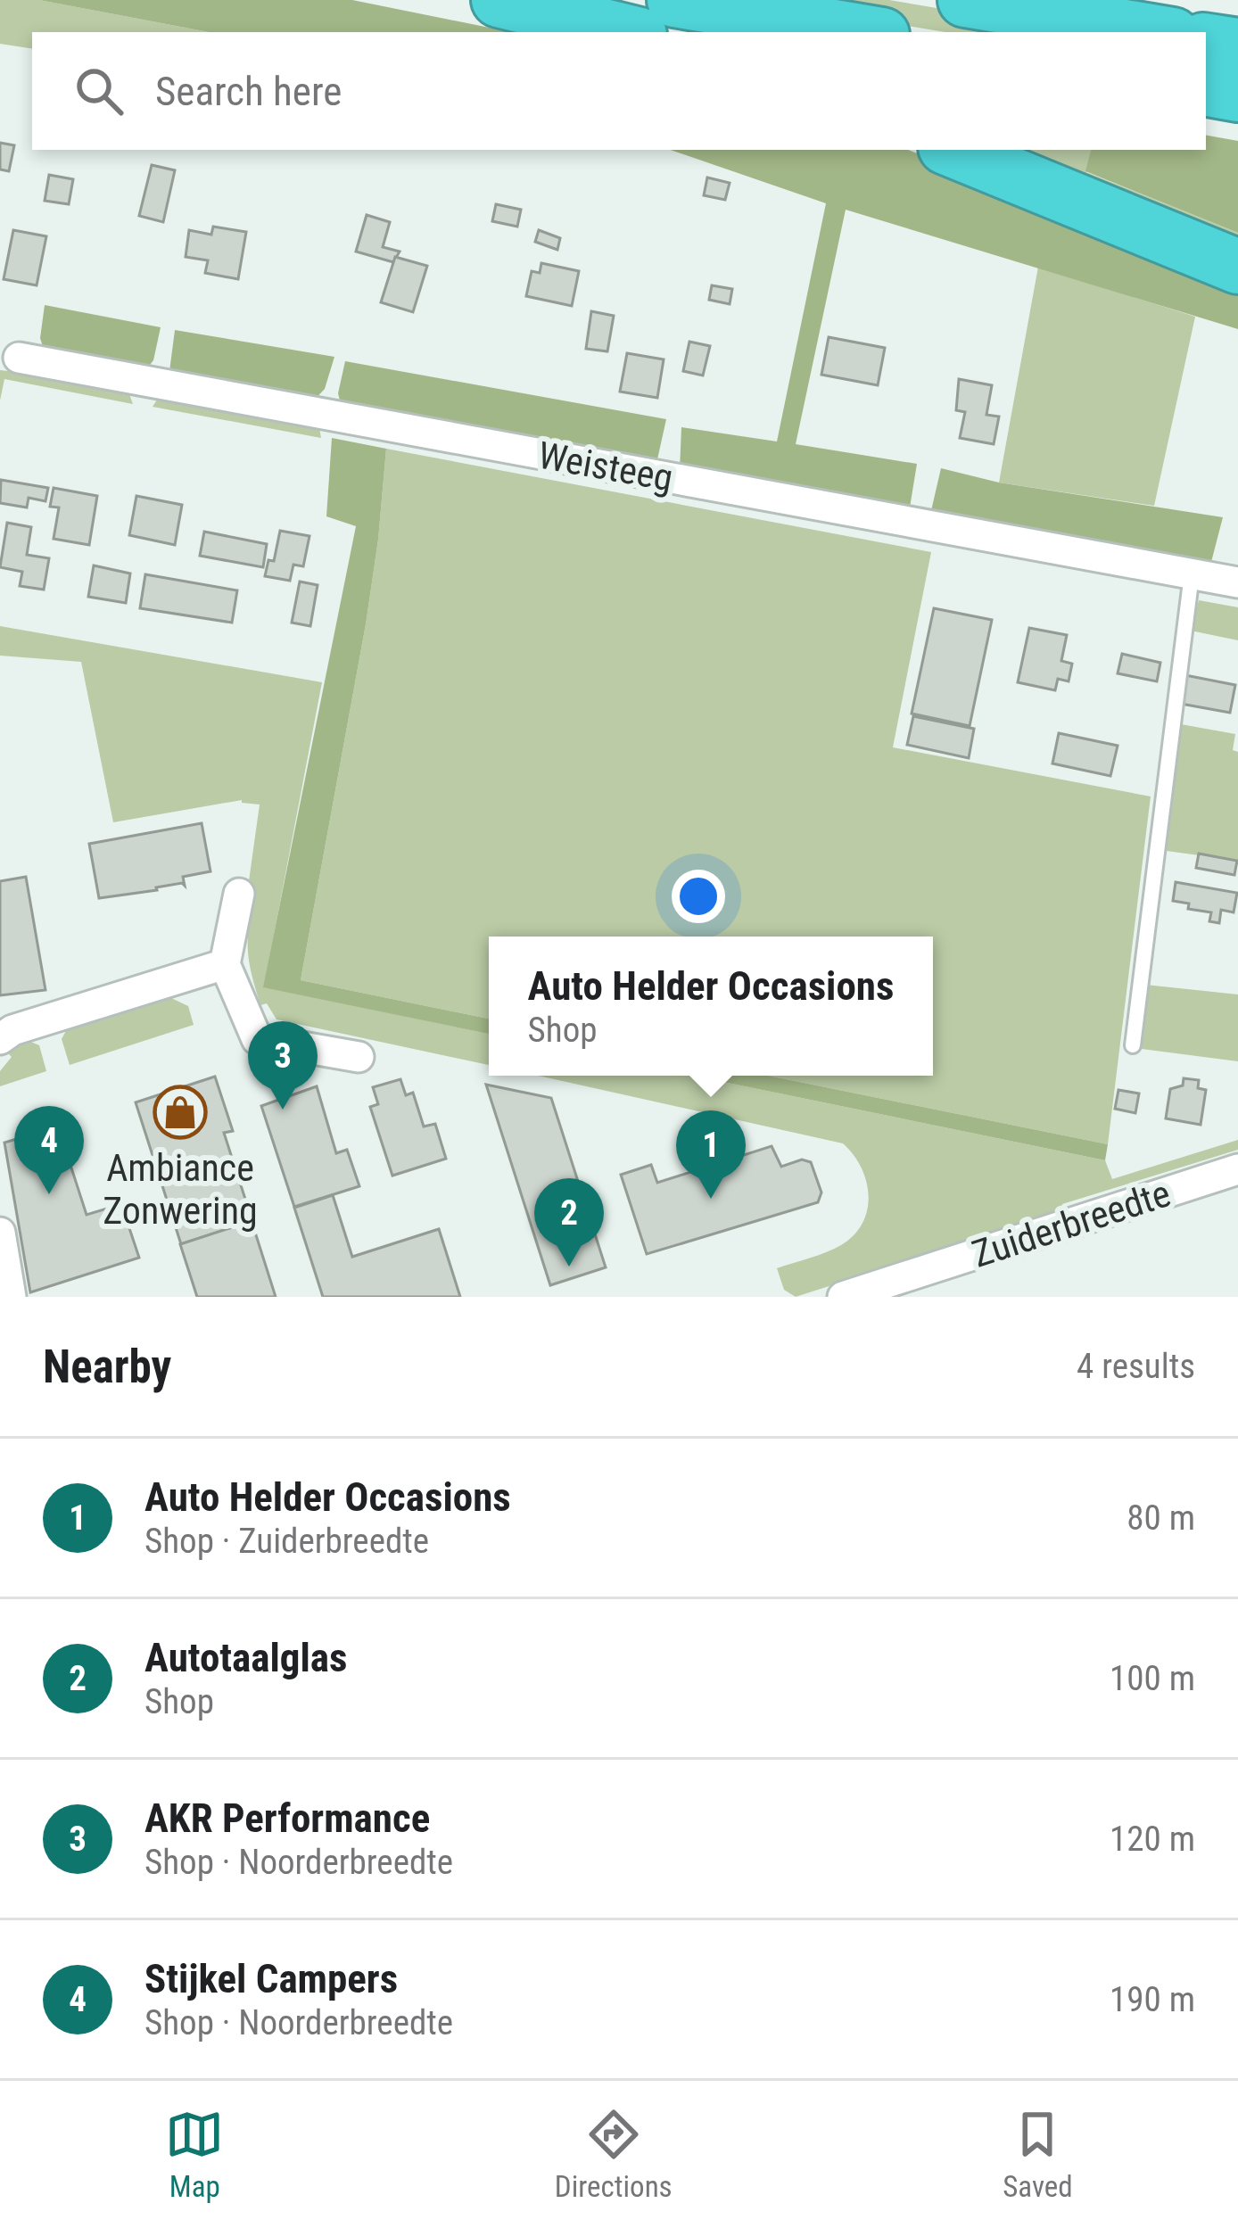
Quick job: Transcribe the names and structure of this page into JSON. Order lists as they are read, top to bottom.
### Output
{
  "streets": {
    "street": ["Weisteeg", "Zuiderbreedte"]
  },
  "places": {
    "shop": ["Ambiance Zonwering"]
  },
  "page": {
    "search": "Search here",
    "popup": ["Auto Helder Occasions", "Shop"],
    "pins": [
      "3",
      "4",
      "1",
      "2"
    ],
    "heading": ["Nearby", "4 results"],
    "list": [
      {
        "mark": "1",
        "name": "Auto Helder Occasions",
        "note": "Shop · Zuiderbreedte",
        "value": "80 m"
      },
      {
        "mark": "2",
        "name": "Autotaalglas",
        "note": "Shop",
        "value": "100 m"
      },
      {
        "mark": "3",
        "name": "AKR Performance",
        "note": "Shop · Noorderbreedte",
        "value": "120 m"
      },
      {
        "mark": "4",
        "name": "Stijkel Campers",
        "note": "Shop · Noorderbreedte",
        "value": "190 m"
      }
    ],
    "nav": ["Map", "Directions", "Saved"]
  }
}
